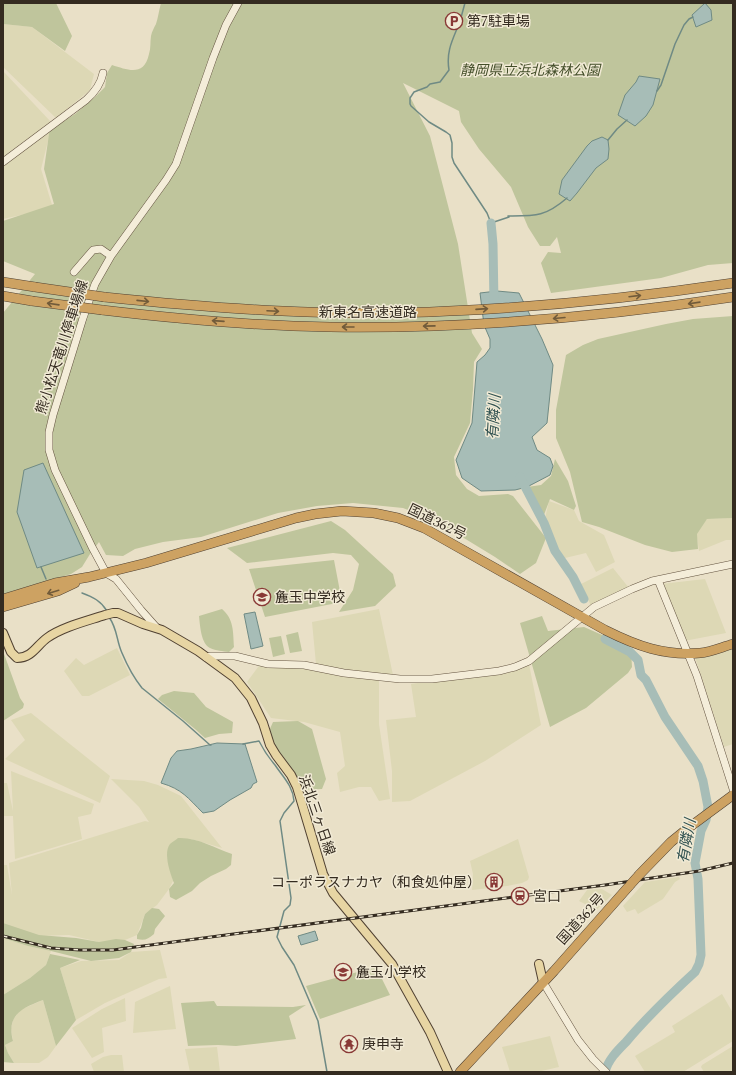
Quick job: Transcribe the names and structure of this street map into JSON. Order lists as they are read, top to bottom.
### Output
{
  "streets": {
    "highway": ["新東名高速道路", "国道362号"],
    "main road": ["浜北三ヶ日線"],
    "street": ["熊小松天竜川停車場線"]
  },
  "crossings": [
    ["熊小松天竜川停車場線", "国道362号"],
    ["熊小松天竜川停車場線", "浜北三ヶ日線"]
  ],
  "water": ["有隣川"],
  "parks": ["静岡県立浜北森林公園"],
  "places": {
    "parking": ["第7駐車場"],
    "school or university": ["麁玉中学校", "麁玉小学校"],
    "building": ["コーポラスナカヤ（和食処仲屋）"],
    "station": ["宮口"],
    "temple": ["庚申寺"]
  }
}
